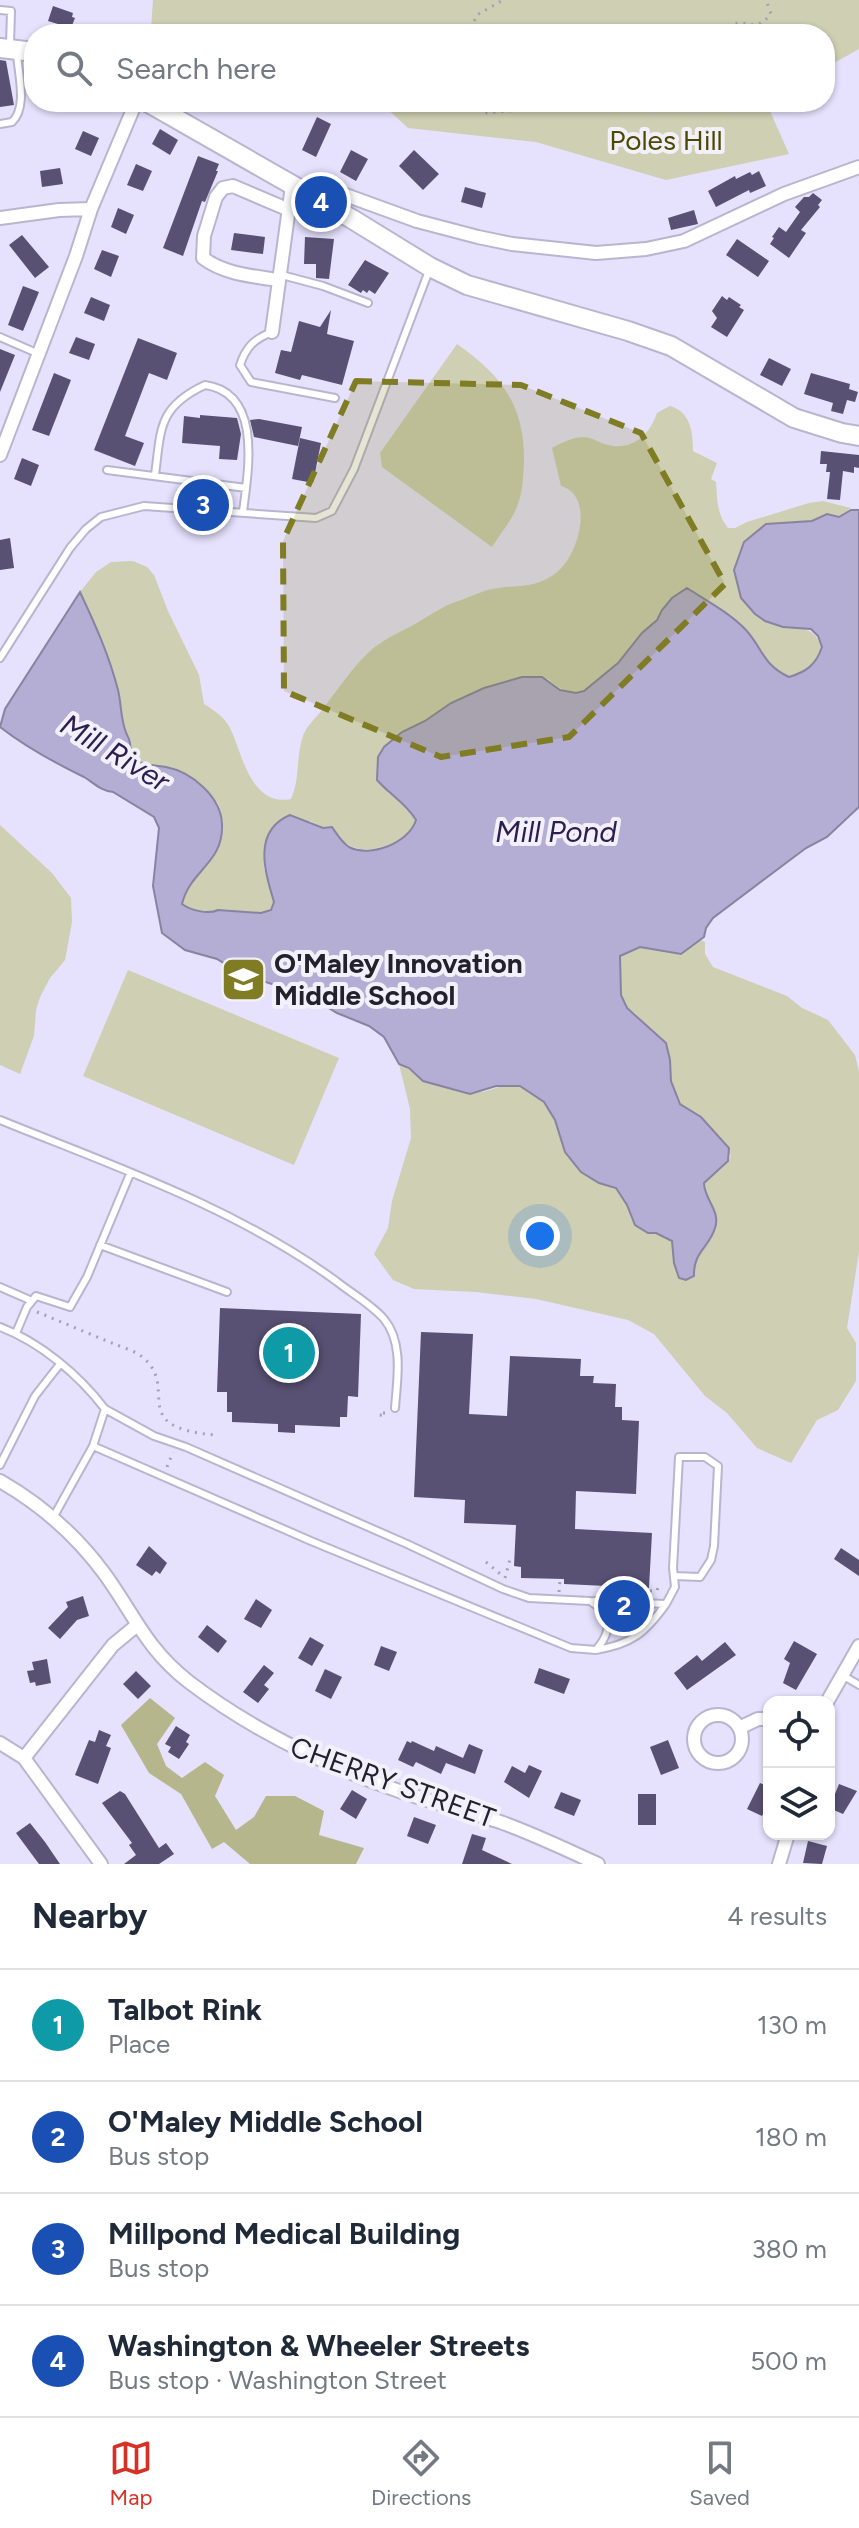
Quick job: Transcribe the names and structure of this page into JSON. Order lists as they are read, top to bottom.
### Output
{
  "streets": {
    "street": ["CHERRY STREET"]
  },
  "water": ["Mill River", "Mill Pond"],
  "parks": ["Poles Hill"],
  "places": {
    "school or university": ["O'Maley Innovation Middle School"]
  },
  "page": {
    "search": "Search here",
    "pins": [
      "4",
      "3",
      "1",
      "2"
    ],
    "heading": ["Nearby", "4 results"],
    "list": [
      {
        "mark": "1",
        "name": "Talbot Rink",
        "note": "Place",
        "value": "130 m"
      },
      {
        "mark": "2",
        "name": "O'Maley Middle School",
        "note": "Bus stop",
        "value": "180 m"
      },
      {
        "mark": "3",
        "name": "Millpond Medical Building",
        "note": "Bus stop",
        "value": "380 m"
      },
      {
        "mark": "4",
        "name": "Washington & Wheeler Streets",
        "note": "Bus stop · Washington Street",
        "value": "500 m"
      }
    ],
    "nav": ["Map", "Directions", "Saved"]
  }
}
